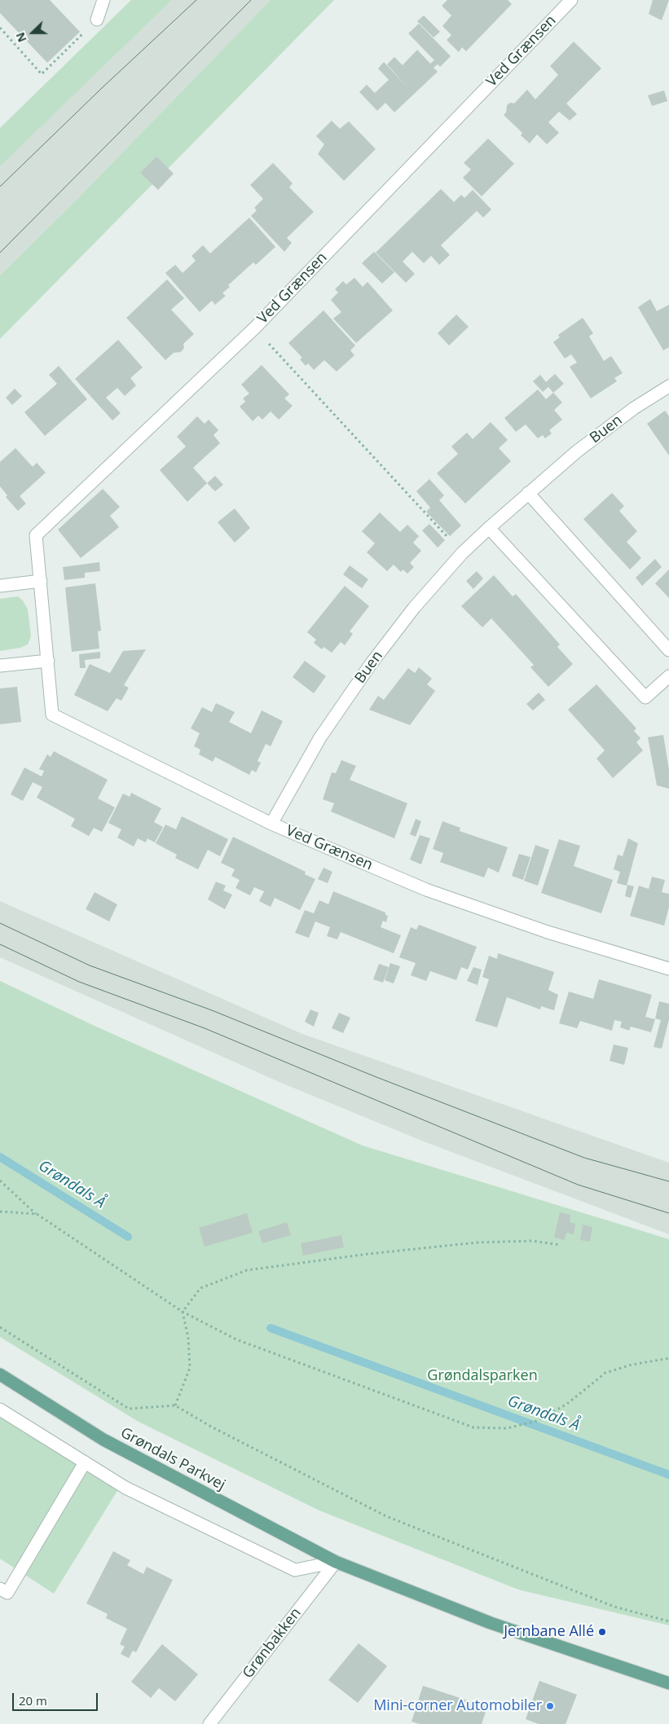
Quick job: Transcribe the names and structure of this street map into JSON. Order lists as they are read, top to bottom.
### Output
{
  "streets": {
    "main road": ["Grøndals Parkvej"],
    "street": ["Ved Grænsen", "Buen", "Grønbakken"]
  },
  "crossings": [
    ["Ved Grænsen", "Buen"],
    ["Grøndals Parkvej", "Grønbakken"]
  ],
  "water": ["Grøndals Å"],
  "parks": ["Grøndalsparken"],
  "places": ["Jernbane Allé", "Mini-corner Automobiler"],
  "scale_bar": "20 m",
  "north": "left"
}
